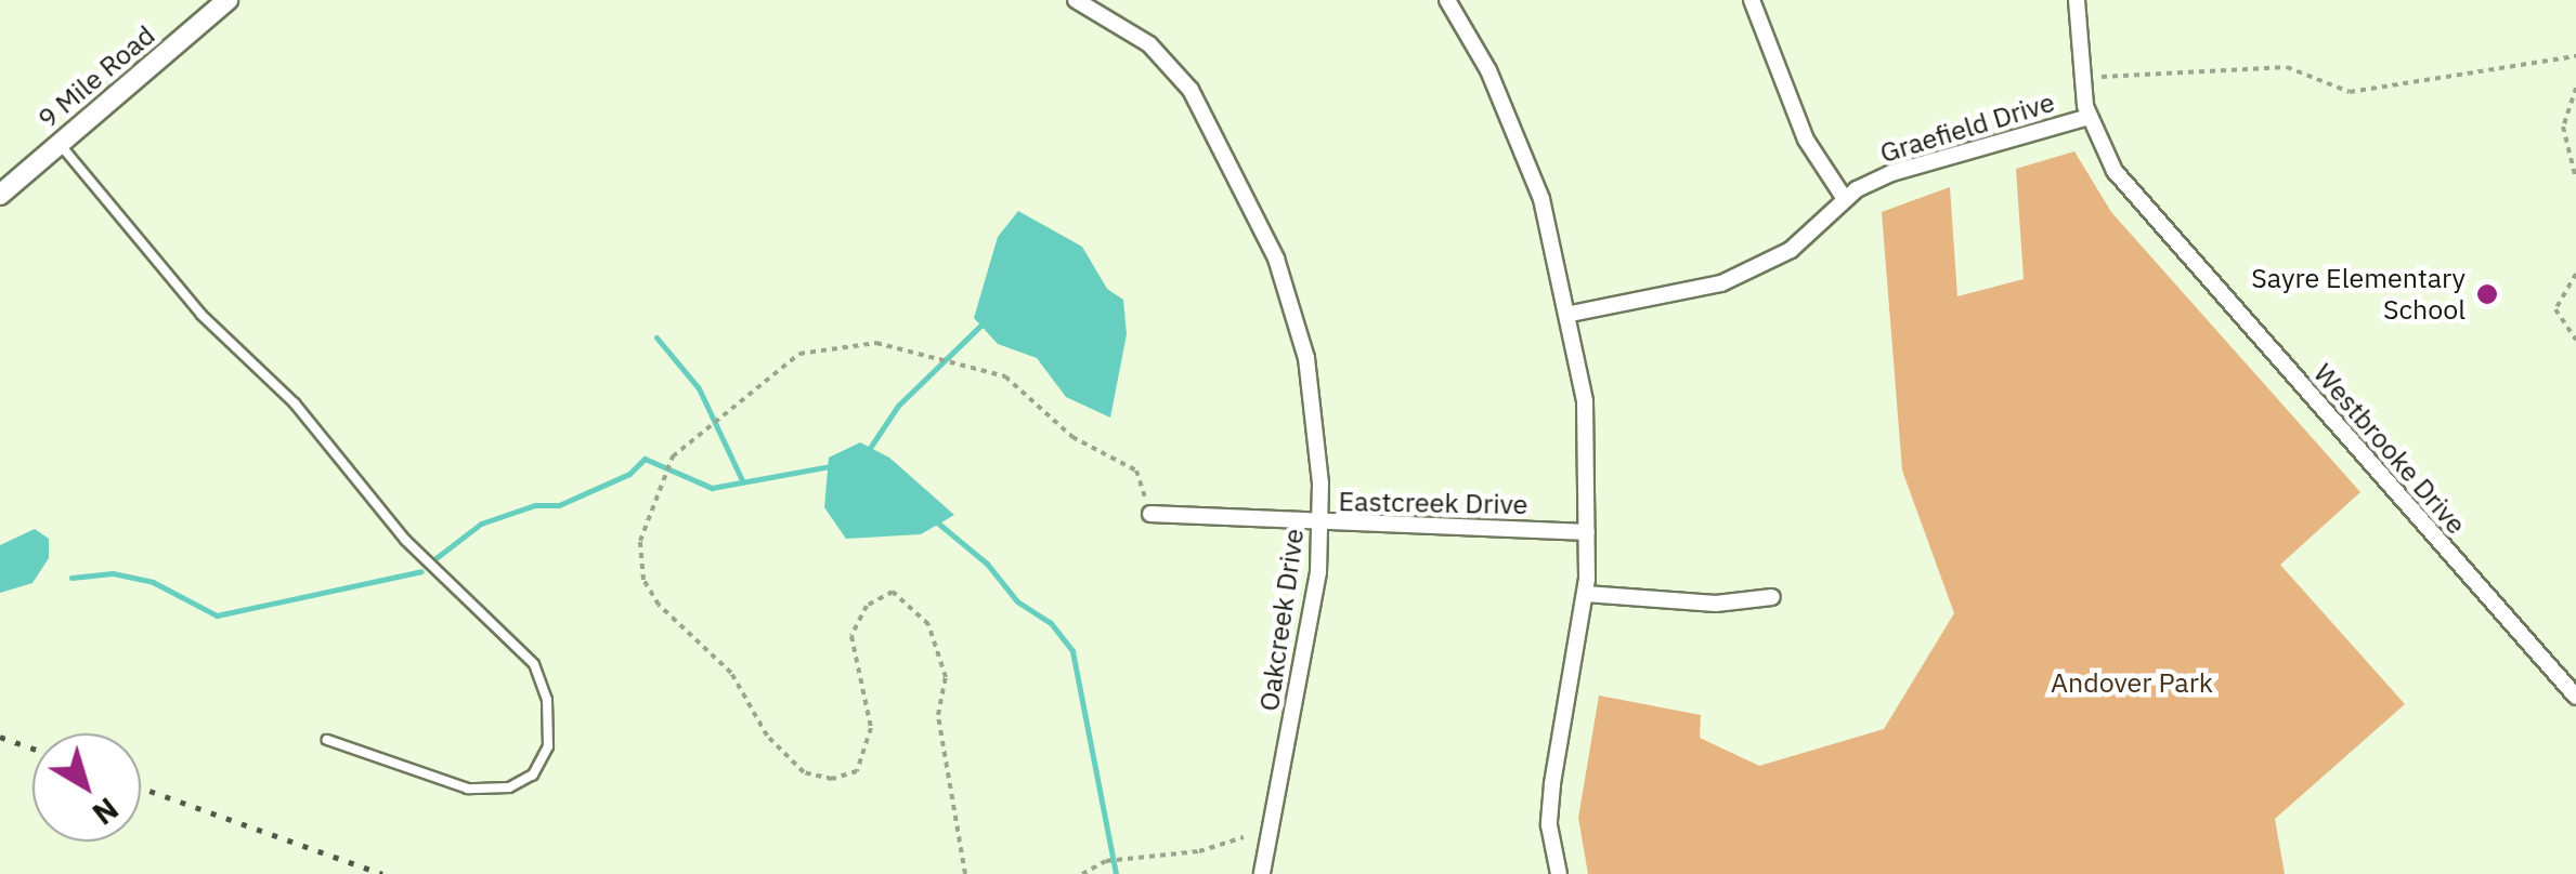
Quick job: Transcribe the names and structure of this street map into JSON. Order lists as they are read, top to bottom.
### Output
{
  "streets": {
    "street": [
      "9 Mile Road",
      "Graefield Drive",
      "Westbrooke Drive",
      "Eastcreek Drive",
      "Oakcreek Drive"
    ]
  },
  "crossings": [
    ["Graefield Drive", "Westbrooke Drive"],
    ["Eastcreek Drive", "Oakcreek Drive"]
  ],
  "parks": ["Andover Park"],
  "places": ["Sayre Elementary School"],
  "north": "bottom right"
}
